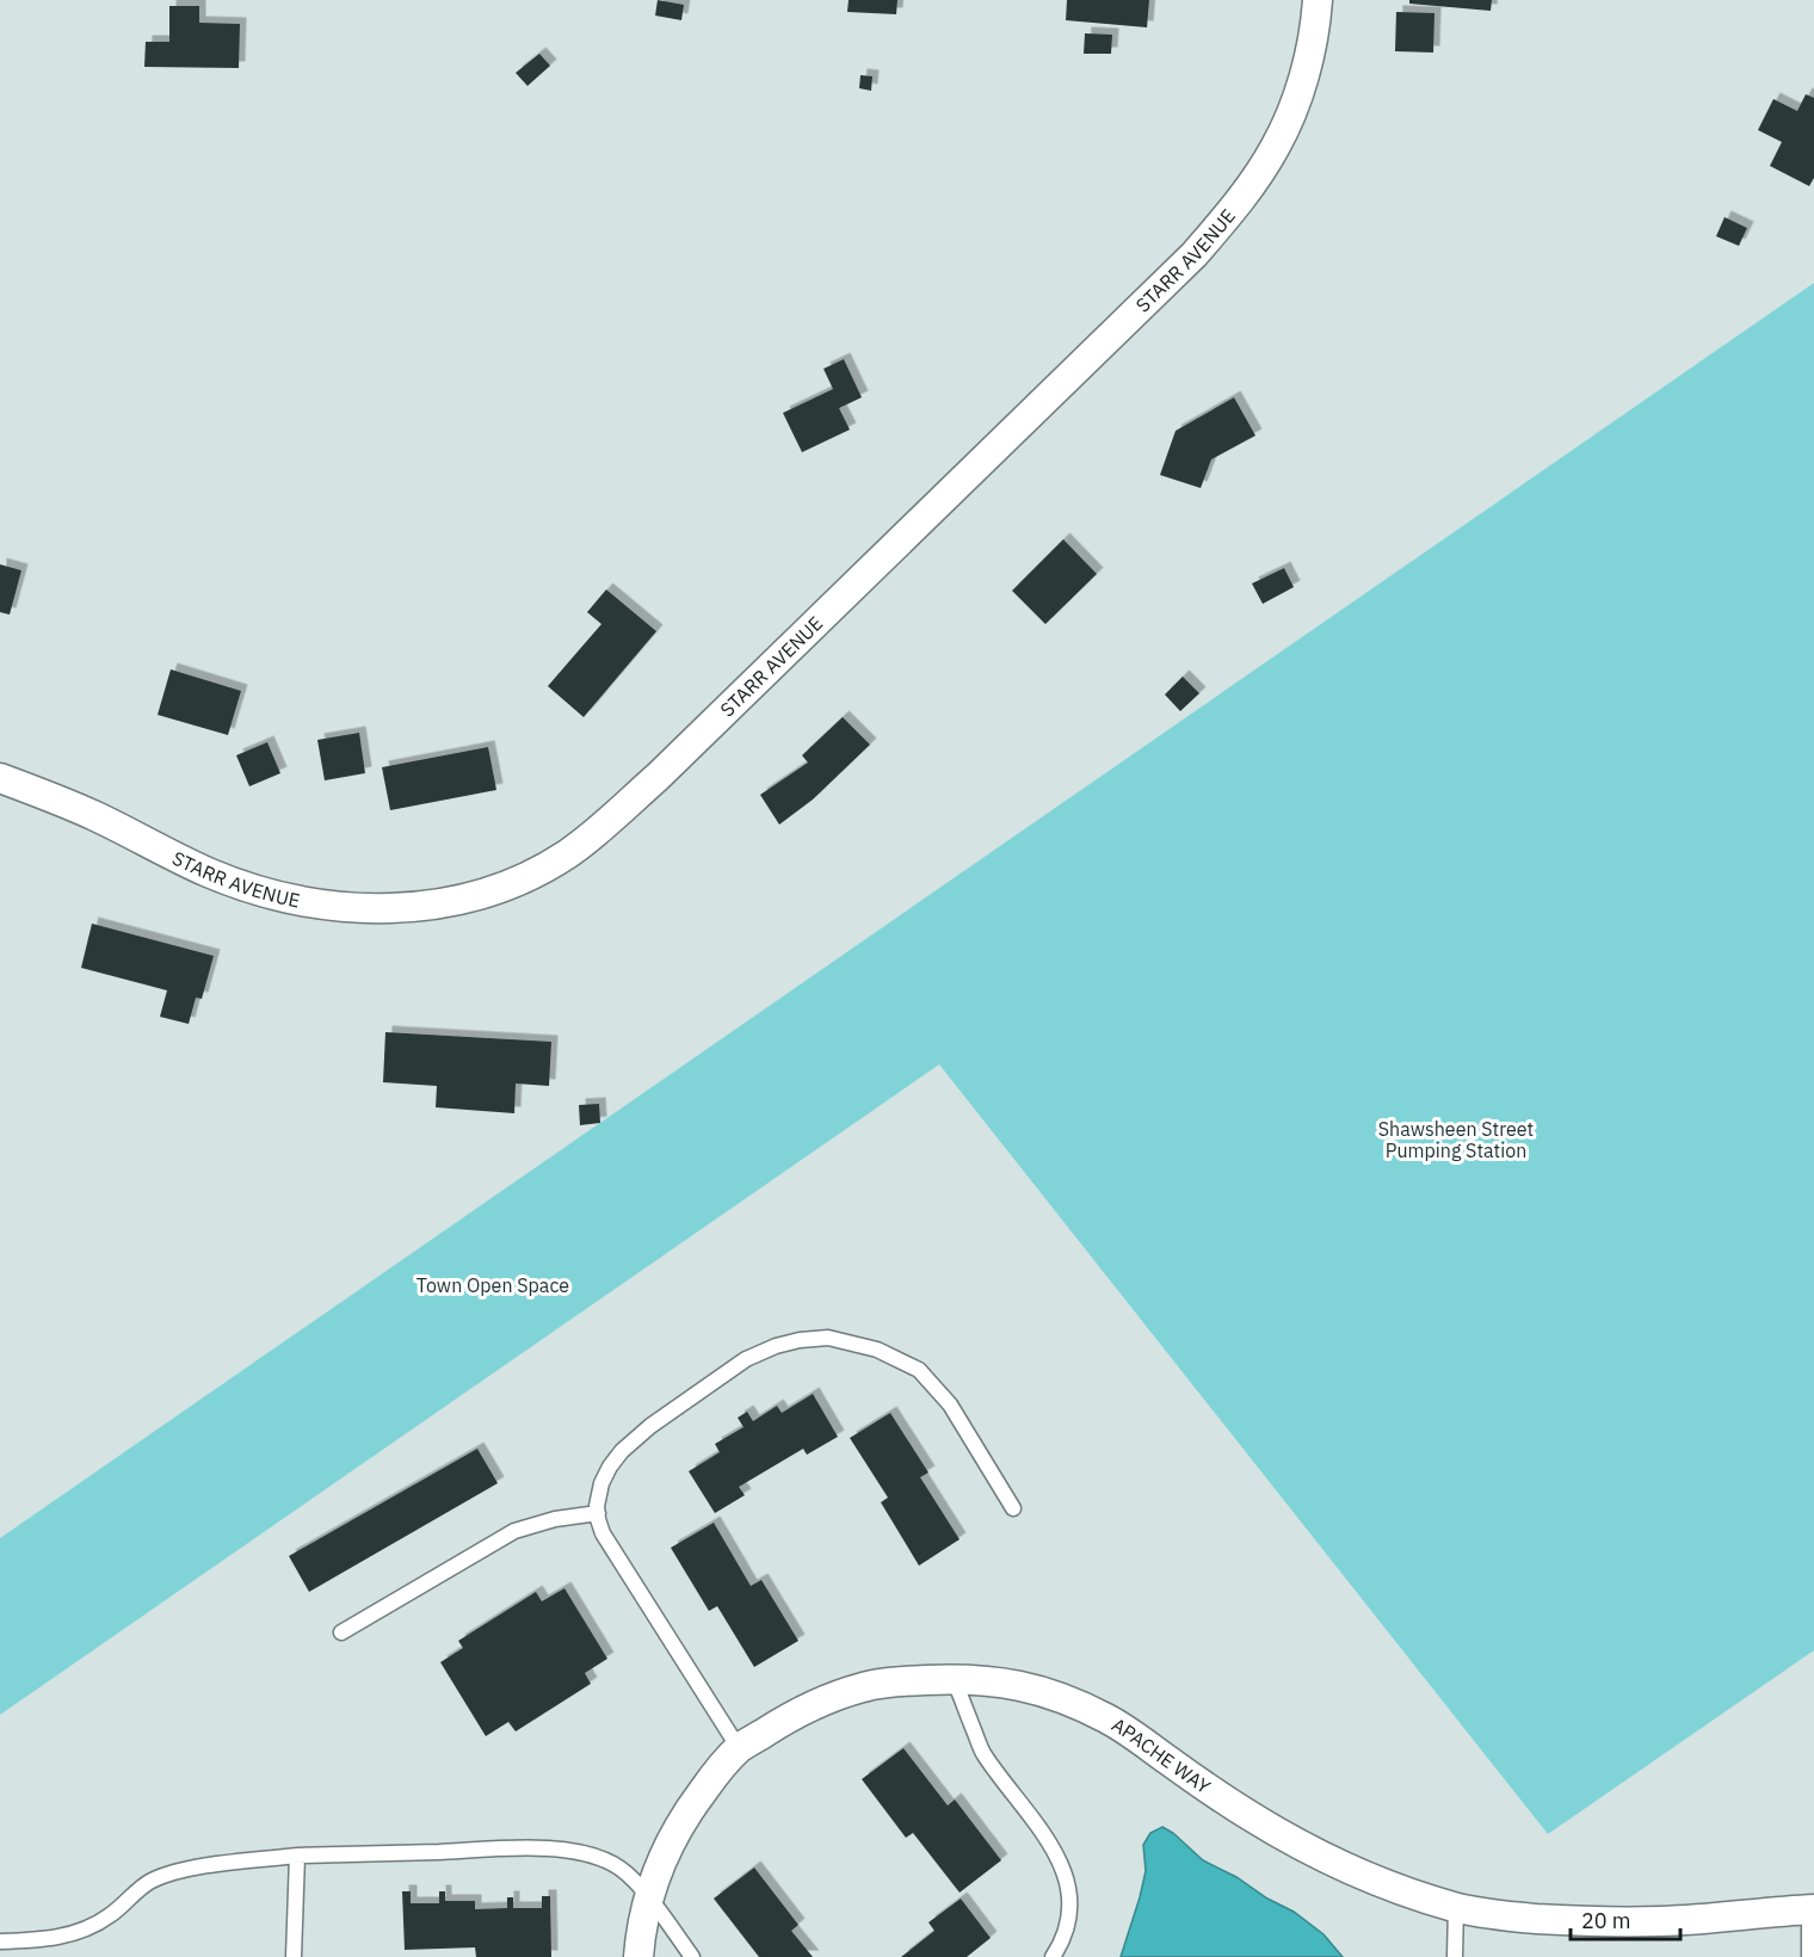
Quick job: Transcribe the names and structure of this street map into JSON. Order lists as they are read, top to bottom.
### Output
{
  "streets": {
    "street": ["STARR AVENUE", "APACHE WAY"]
  },
  "parks": ["Shawsheen Street Pumping Station", "Town Open Space"],
  "scale_bar": "20 m"
}
